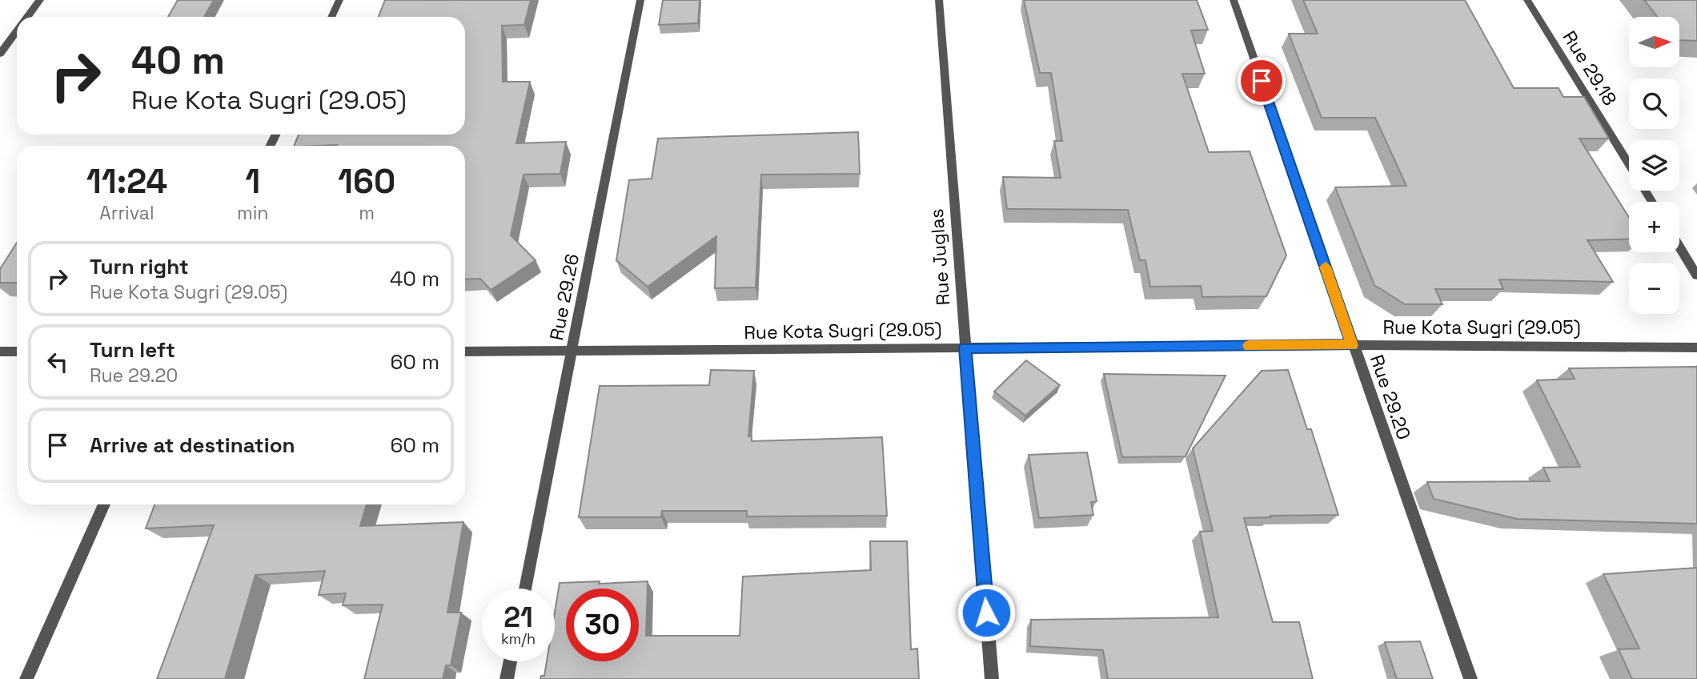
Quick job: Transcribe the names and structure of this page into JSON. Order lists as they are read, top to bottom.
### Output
{
  "streets": {
    "street": [
      "Rue 29.18",
      "Rue Juglas",
      "Rue 29.26",
      "Rue Kota Sugri (29.05)",
      "Rue 29.20"
    ]
  },
  "crossings": [
    ["Rue Juglas", "Rue Kota Sugri (29.05)"],
    ["Rue 29.26", "Rue Kota Sugri (29.05)"],
    ["Rue Kota Sugri (29.05)", "Rue 29.20"]
  ],
  "north": "right",
  "page": {
    "map_buttons": ["+", "−"],
    "turn": ["40 m", "Rue Kota Sugri (29.05)"],
    "eta": [
      "11:24",
      "Arrival",
      "1",
      "min",
      "160",
      "m"
    ],
    "list": [
      {
        "name": "Turn right",
        "note": "Rue Kota Sugri (29.05)",
        "value": "40 m"
      },
      {
        "name": "Turn left",
        "note": "Rue 29.20",
        "value": "60 m"
      },
      {
        "name": "Arrive at destination",
        "value": "60 m"
      }
    ],
    "speed": "21 km/h",
    "limit": "30"
  }
}
